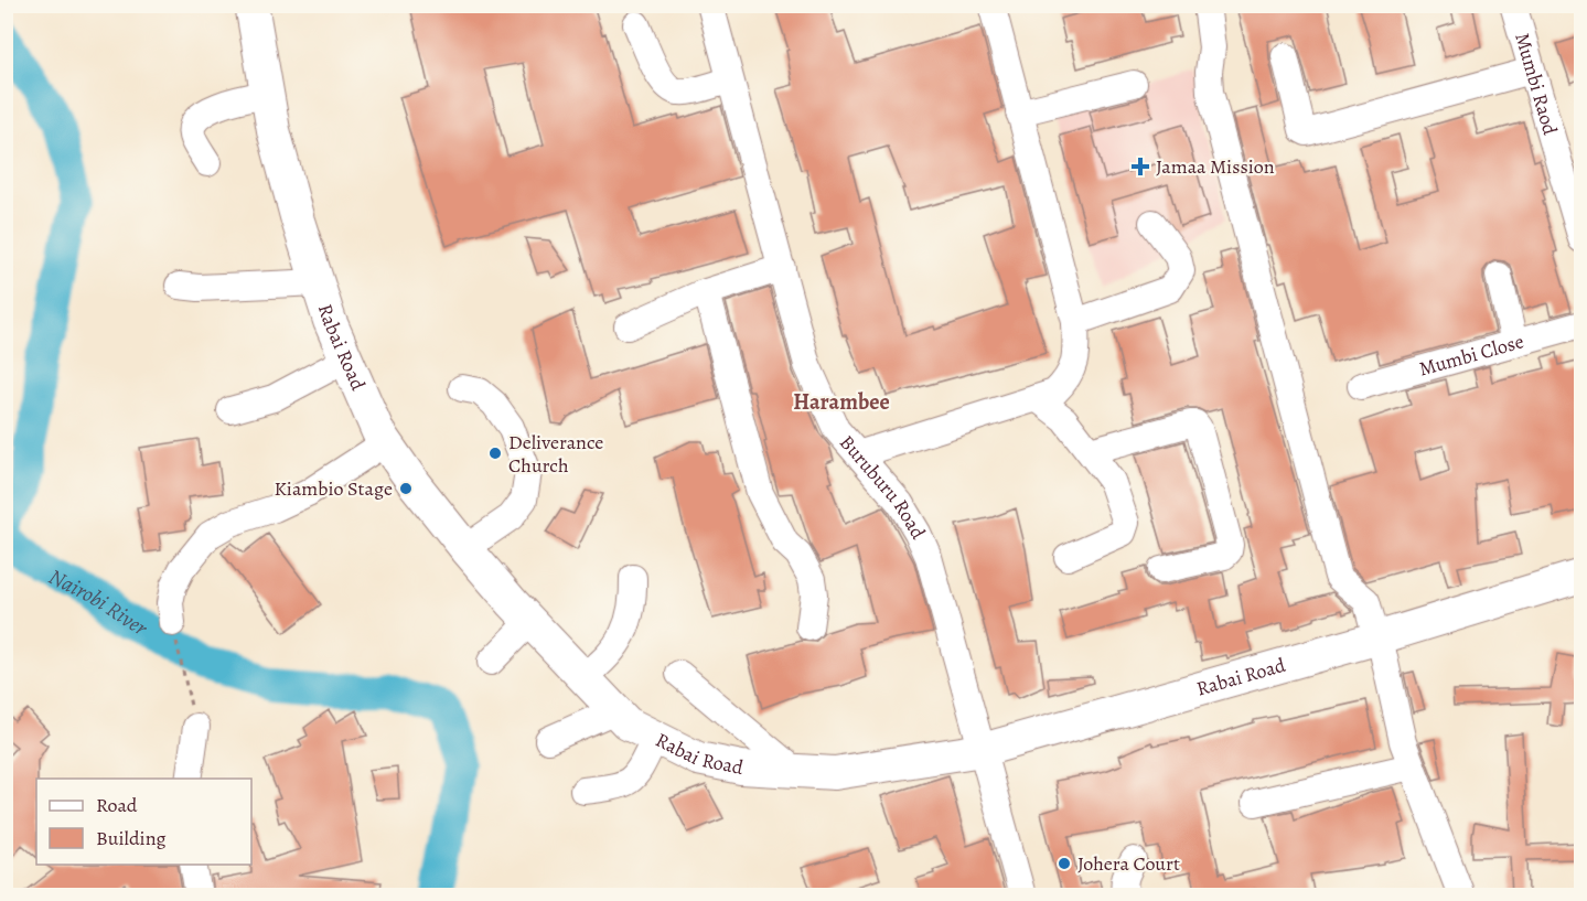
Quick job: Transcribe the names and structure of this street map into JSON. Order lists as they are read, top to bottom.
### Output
{
  "streets": {
    "main road": ["Rabai Road"],
    "street": ["Mumbi Raod", "Mumbi Close", "Buruburu Road"]
  },
  "crossings": [
    ["Rabai Road", "Buruburu Road"]
  ],
  "districts": ["Harambee"],
  "water": ["Nairobi River"],
  "places": {
    "health": ["Jamaa Mission"],
    "other": ["Deliverance Church", "Kiambio Stage", "Johera Court"]
  },
  "legend": ["Road", "Building"]
}
